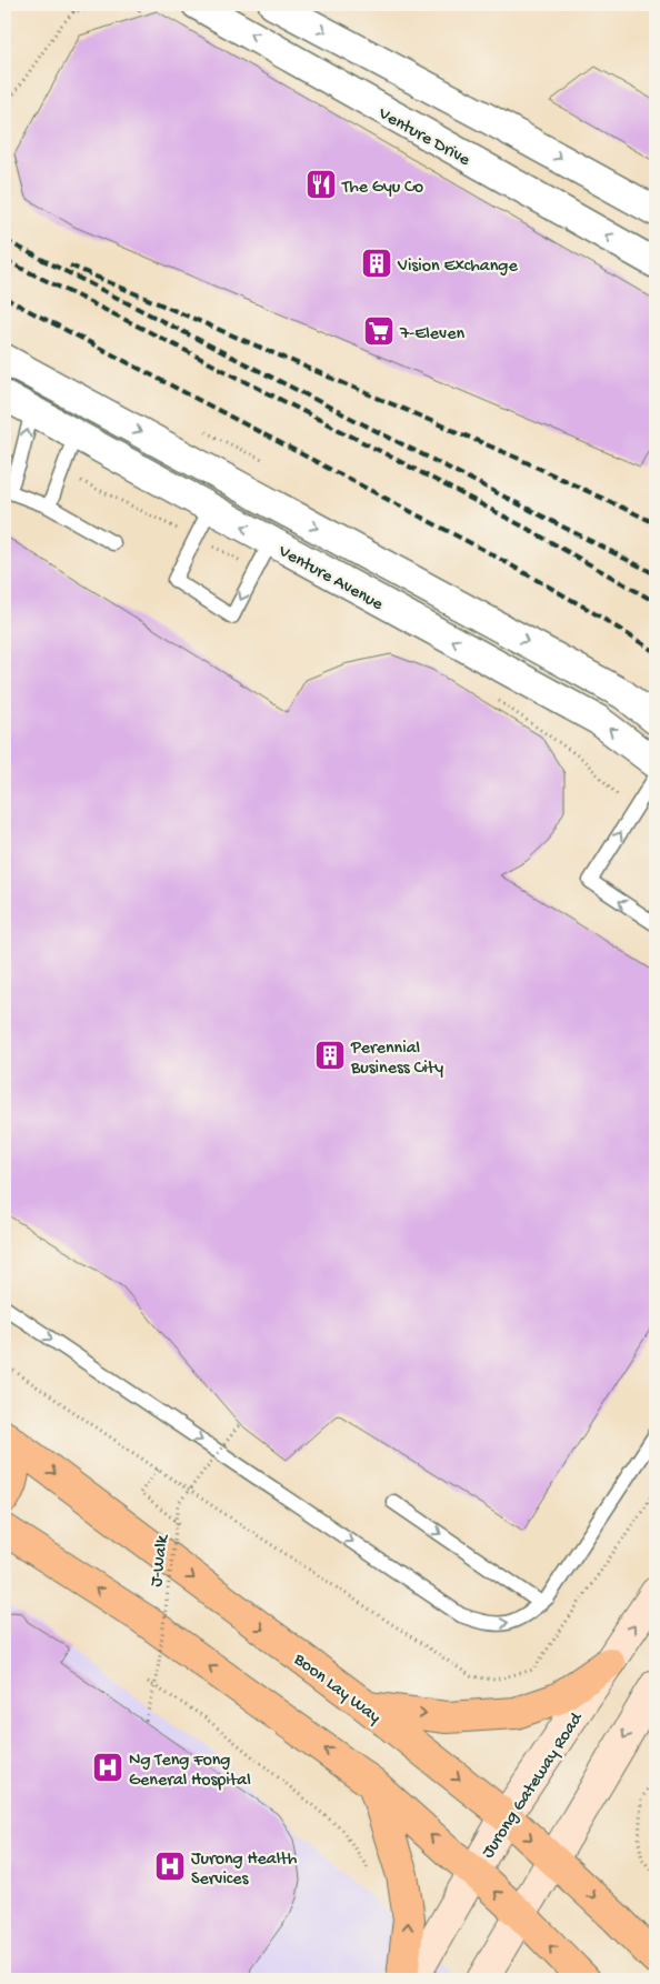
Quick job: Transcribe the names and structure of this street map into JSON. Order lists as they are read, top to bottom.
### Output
{
  "streets": {
    "main road": ["Boon Lay Way", "Jurong Gateway Road"],
    "street": ["Venture Drive", "Venture Avenue"],
    "path": ["J-Walk"]
  },
  "crossings": [
    ["Boon Lay Way", "Jurong Gateway Road"]
  ],
  "places": {
    "restaurant": ["The Gyu Co"],
    "building": ["Vision Exchange", "Perennial Business City"],
    "supermarket": ["7-Eleven"],
    "hospital": ["Ng Teng Fong General Hospital", "Jurong Health Services"]
  }
}
